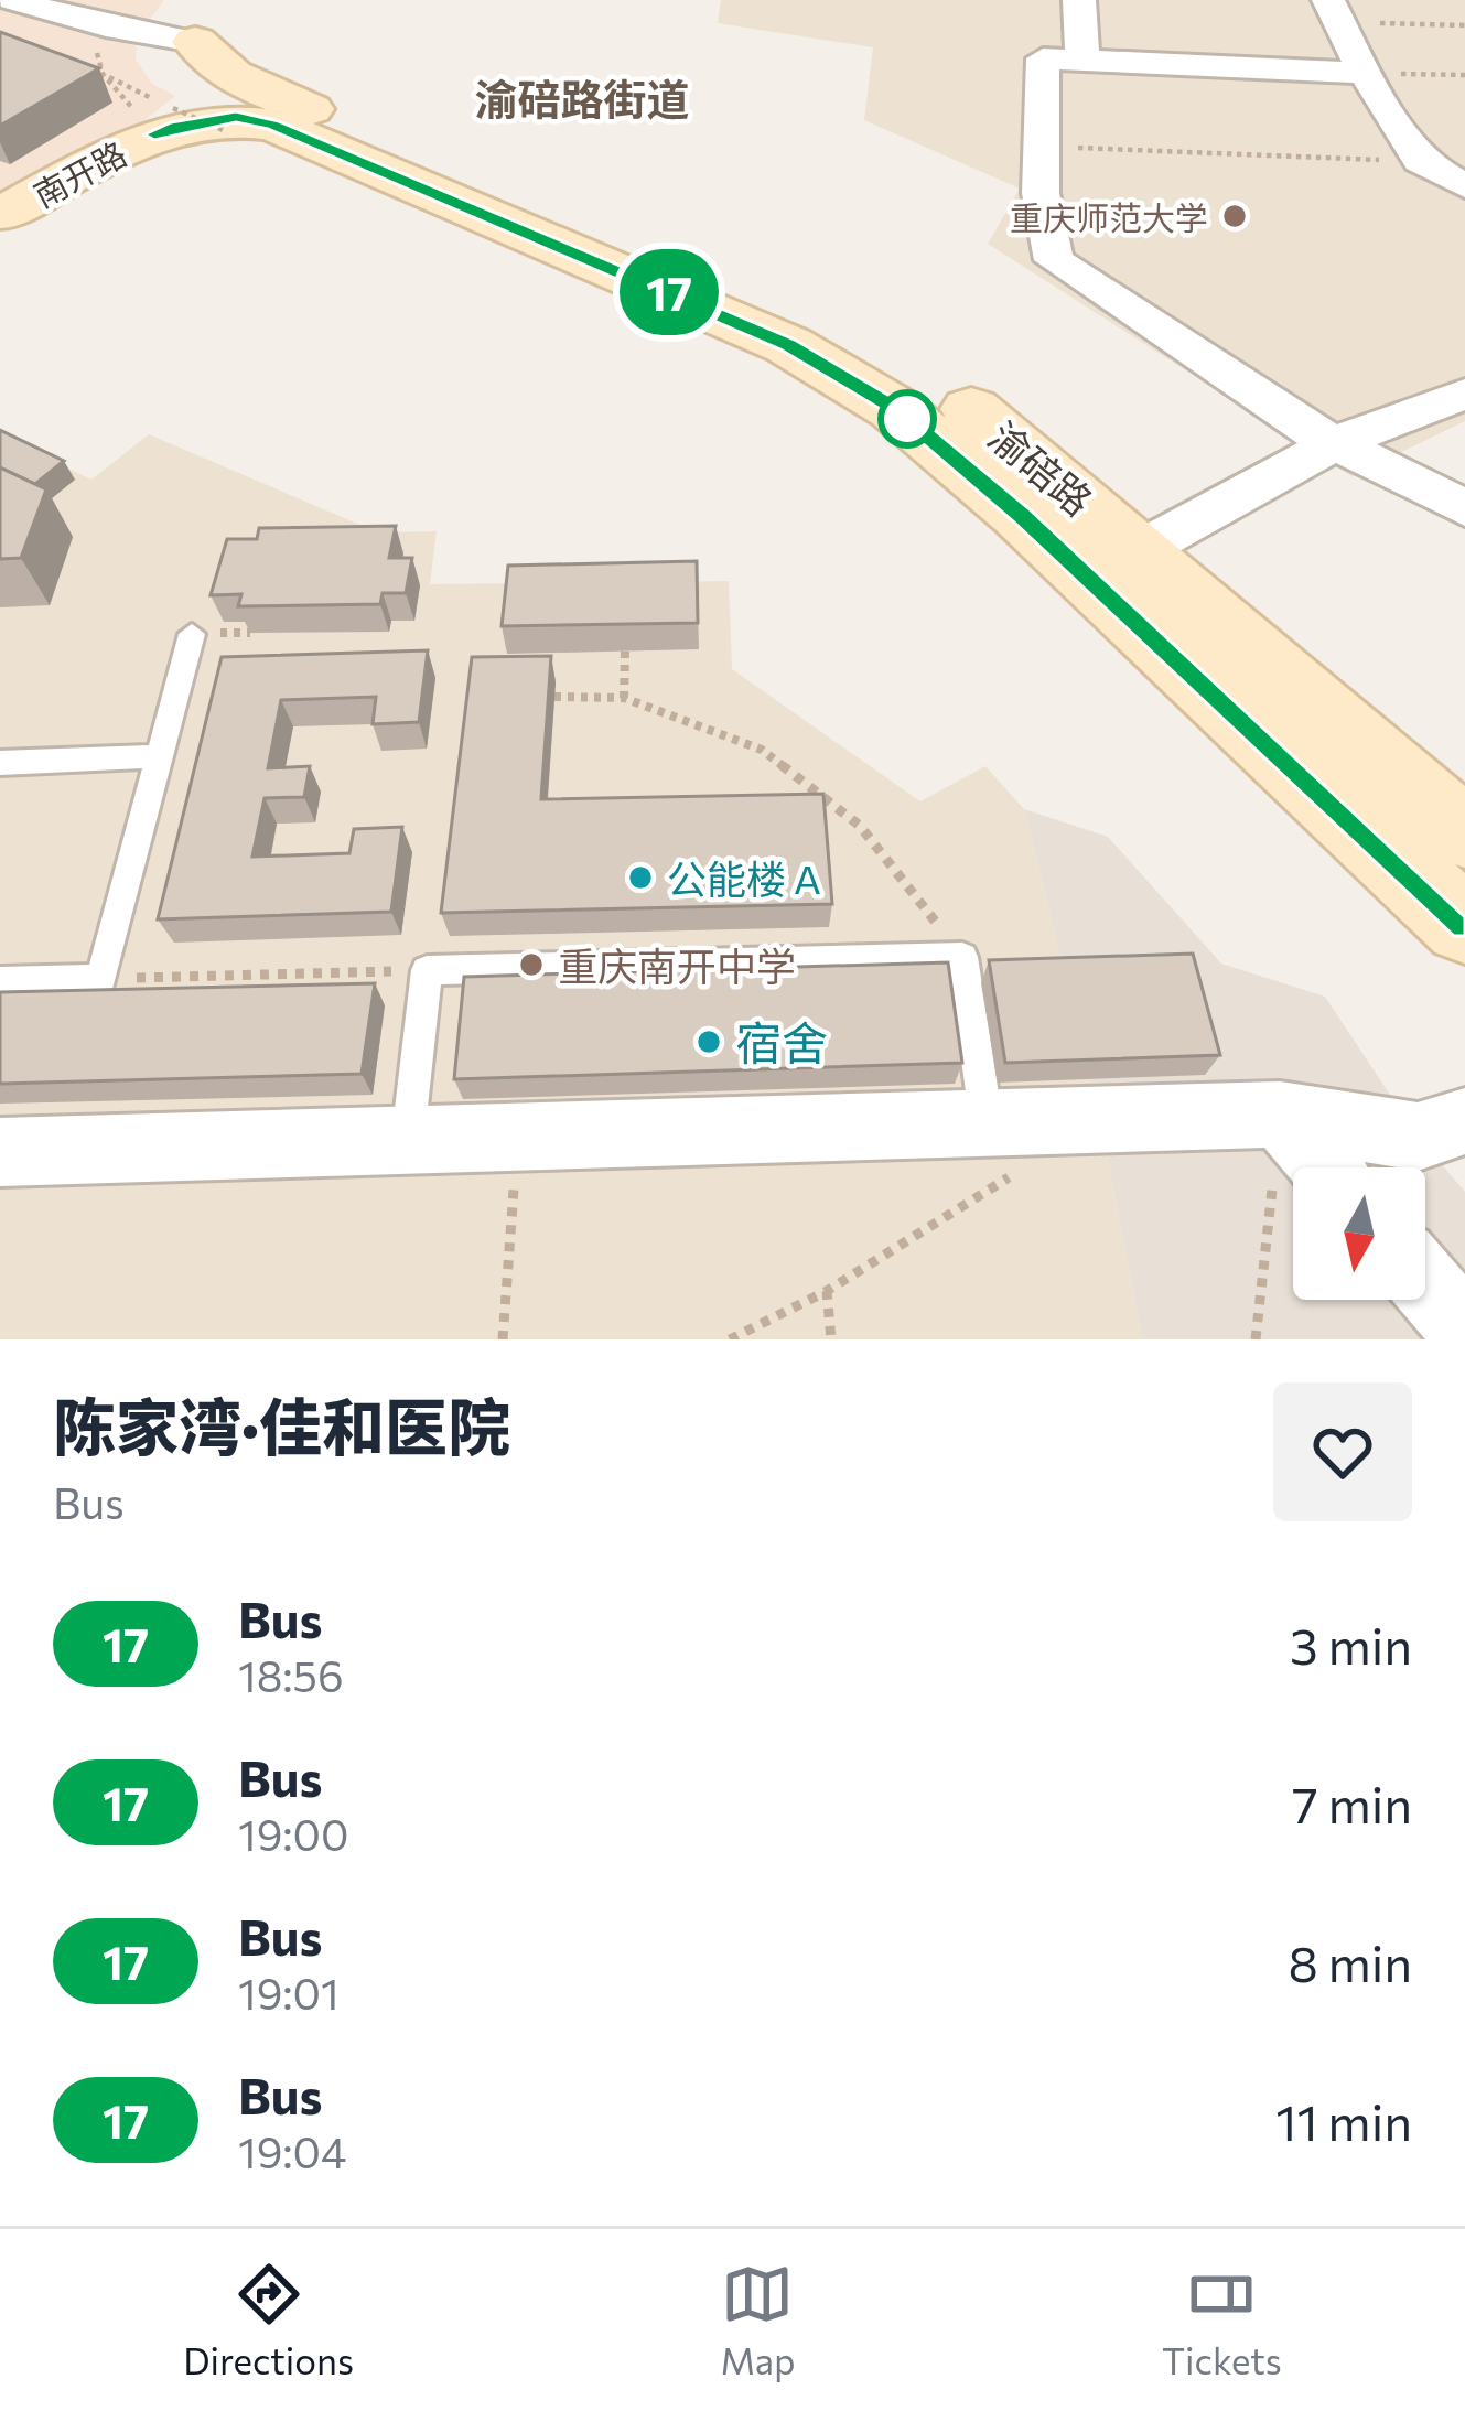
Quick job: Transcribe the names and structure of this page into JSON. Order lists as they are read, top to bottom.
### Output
{
  "streets": {
    "main road": ["南开路", "渝碚路"]
  },
  "crossings": [
    ["南开路", "渝碚路"]
  ],
  "districts": ["渝碚路街道"],
  "places": [
    "重庆师范大学",
    "公能楼 A",
    "重庆南开中学",
    "宿舍"
  ],
  "lines": ["bus line 17"],
  "north": "bottom",
  "page": {
    "on_map": "17",
    "heading": ["陈家湾·佳和医院", "Bus"],
    "list": [
      {
        "mark": "17",
        "name": "Bus",
        "note": "18:56",
        "value": "3 min"
      },
      {
        "mark": "17",
        "name": "Bus",
        "note": "19:00",
        "value": "7 min"
      },
      {
        "mark": "17",
        "name": "Bus",
        "note": "19:01",
        "value": "8 min"
      },
      {
        "mark": "17",
        "name": "Bus",
        "note": "19:04",
        "value": "11 min"
      }
    ],
    "tabs": ["Directions", "Map", "Tickets"]
  }
}
